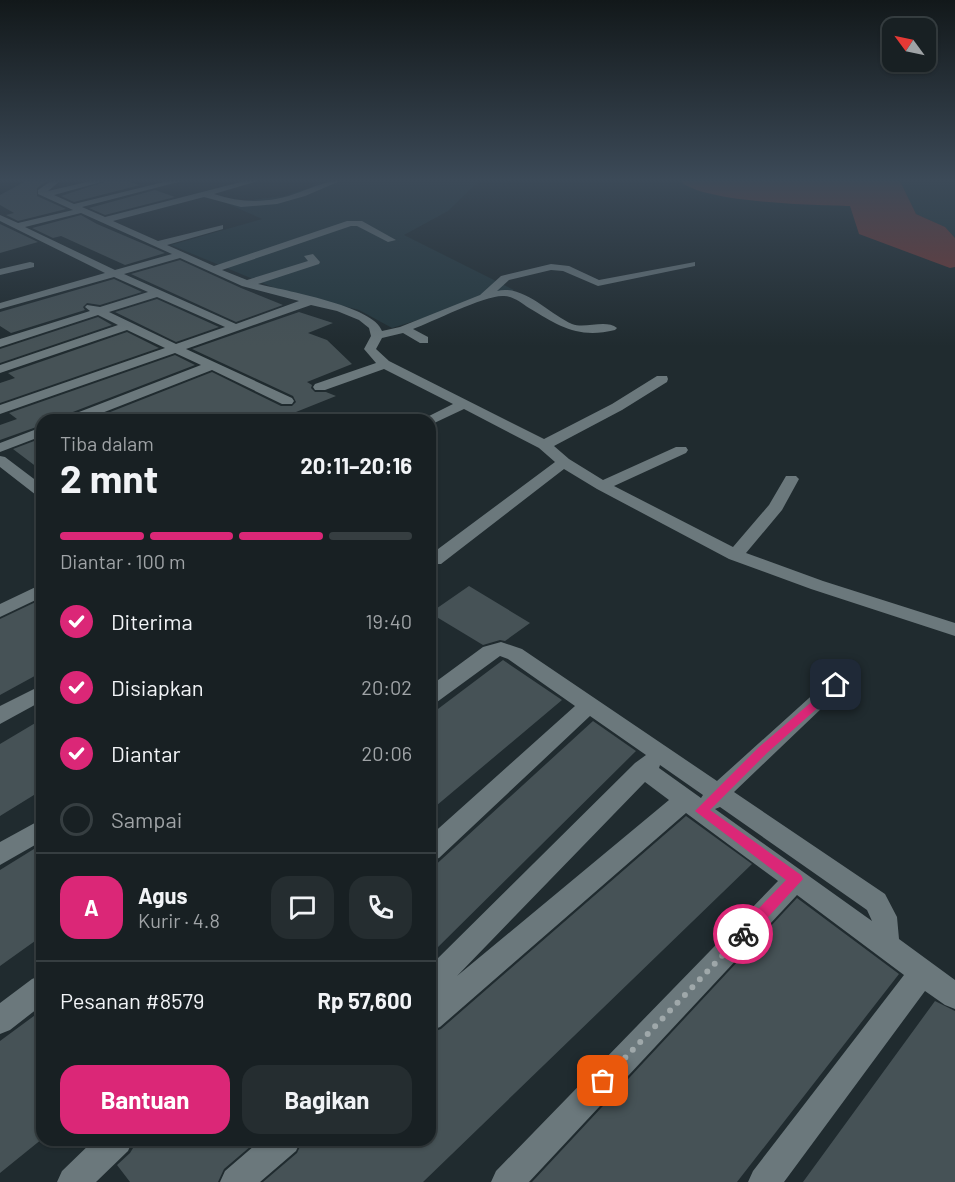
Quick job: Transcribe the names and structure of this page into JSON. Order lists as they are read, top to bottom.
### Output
{
  "north": "top left",
  "page": {
    "heading": ["2 mnt", "Tiba dalam", "20:11–20:16"],
    "panel": [
      "Agus",
      "Kurir · 4.8",
      "Pesanan #8579",
      "Rp 57,600"
    ],
    "bar": "Diantar · 100 m",
    "list": [
      ["Diterima", "19:40"],
      ["Disiapkan", "20:02"],
      ["Diantar", "20:06"],
      "Sampai"
    ],
    "round": "A",
    "buttons": ["Bantuan", "Bagikan"]
  }
}
